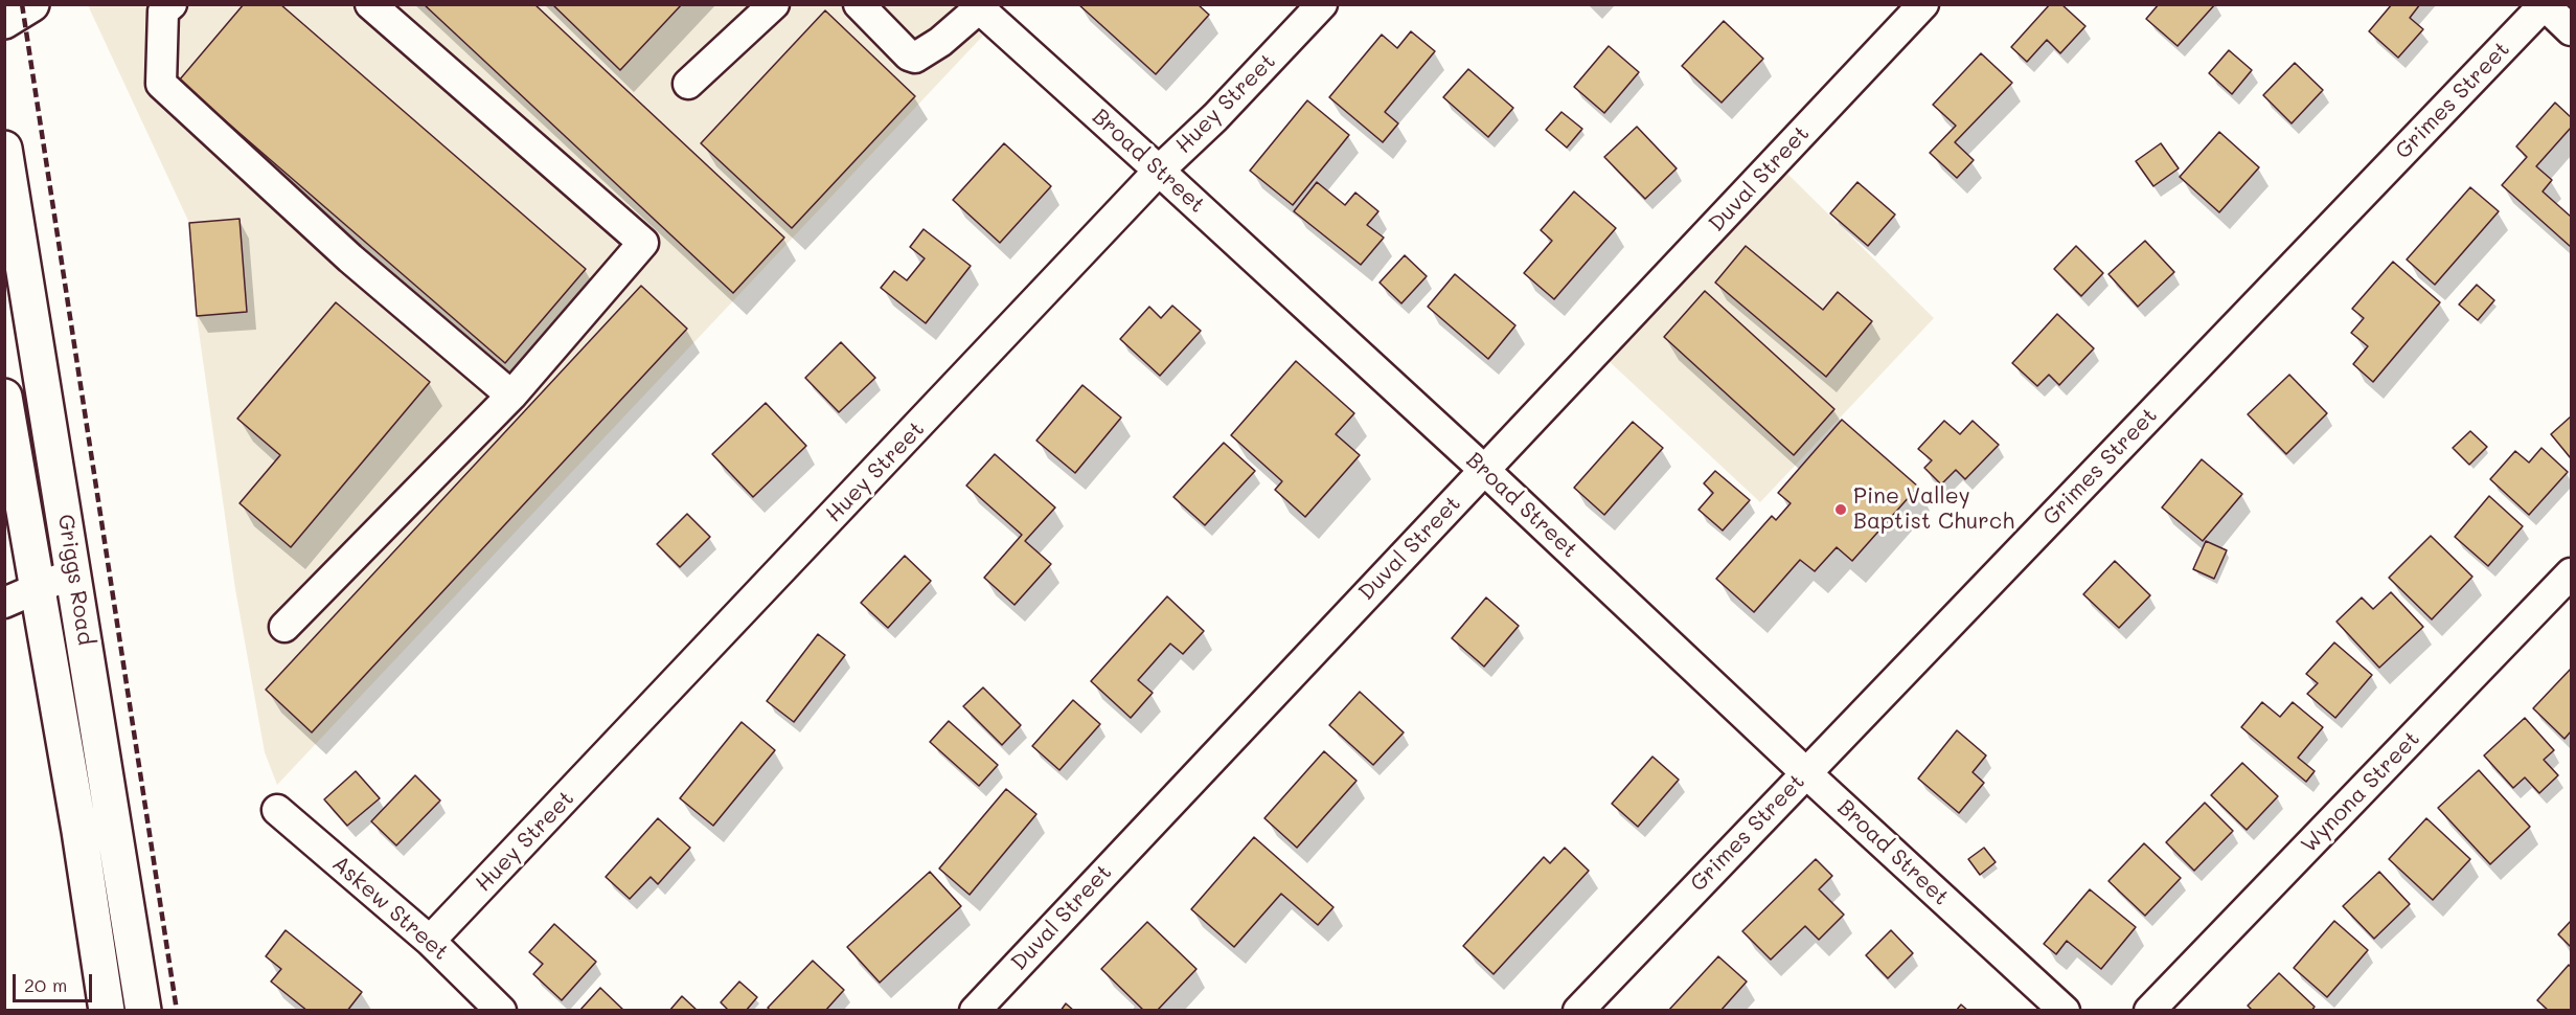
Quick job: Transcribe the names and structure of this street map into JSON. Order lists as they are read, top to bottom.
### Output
{
  "streets": {
    "main road": ["Griggs Road"],
    "street": [
      "Grimes Street",
      "Huey Street",
      "Broad Street",
      "Duval Street",
      "Wynona Street",
      "Askew Street"
    ]
  },
  "crossings": [
    ["Grimes Street", "Broad Street"],
    ["Huey Street", "Broad Street"],
    ["Huey Street", "Askew Street"],
    ["Broad Street", "Duval Street"]
  ],
  "places": ["Pine Valley Baptist Church"],
  "scale_bar": "20 m"
}
